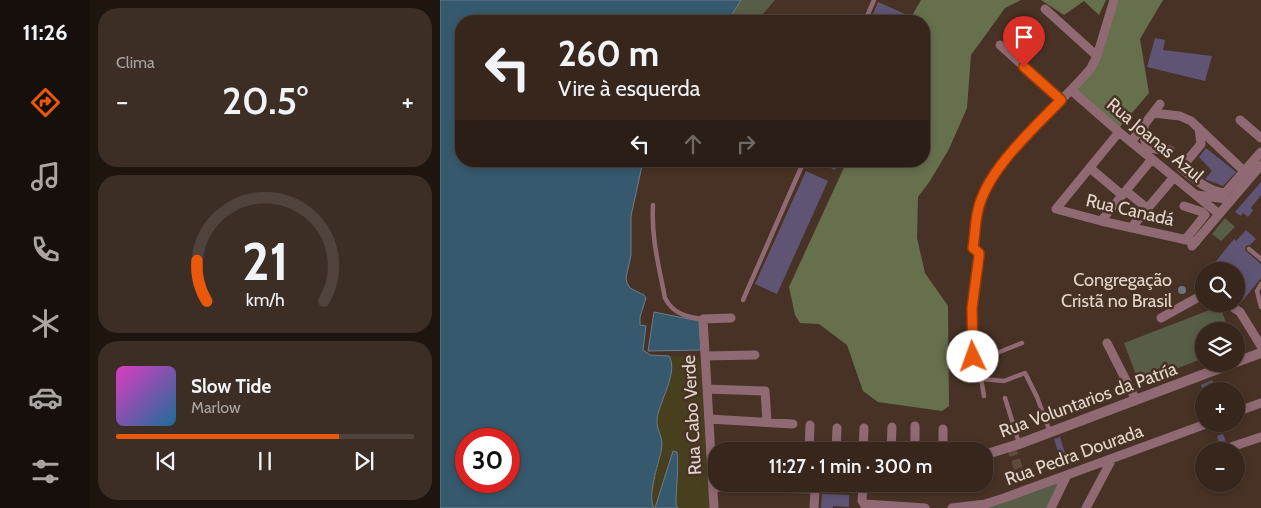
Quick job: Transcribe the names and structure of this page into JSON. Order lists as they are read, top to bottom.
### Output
{
  "streets": {
    "street": [
      "Rua Joanas Azul",
      "Rua Canadá",
      "Rua Voluntarios da Patría",
      "Rua Cabo Verde",
      "Rua Pedra Dourada"
    ]
  },
  "places": ["Congregação Cristã no Brasil"],
  "page": {
    "tabs": "11:26",
    "tile": "Clima",
    "turn": ["260 m", "Vire à esquerda"],
    "heat": ["−", "20.5°", "+"],
    "map_buttons": ["+", "−"],
    "song": ["Slow Tide", "Marlow"],
    "limit": "30",
    "trip": "11:27 · 1 min · 300 m",
    "gauge": ["21", "km/h"]
  }
}
